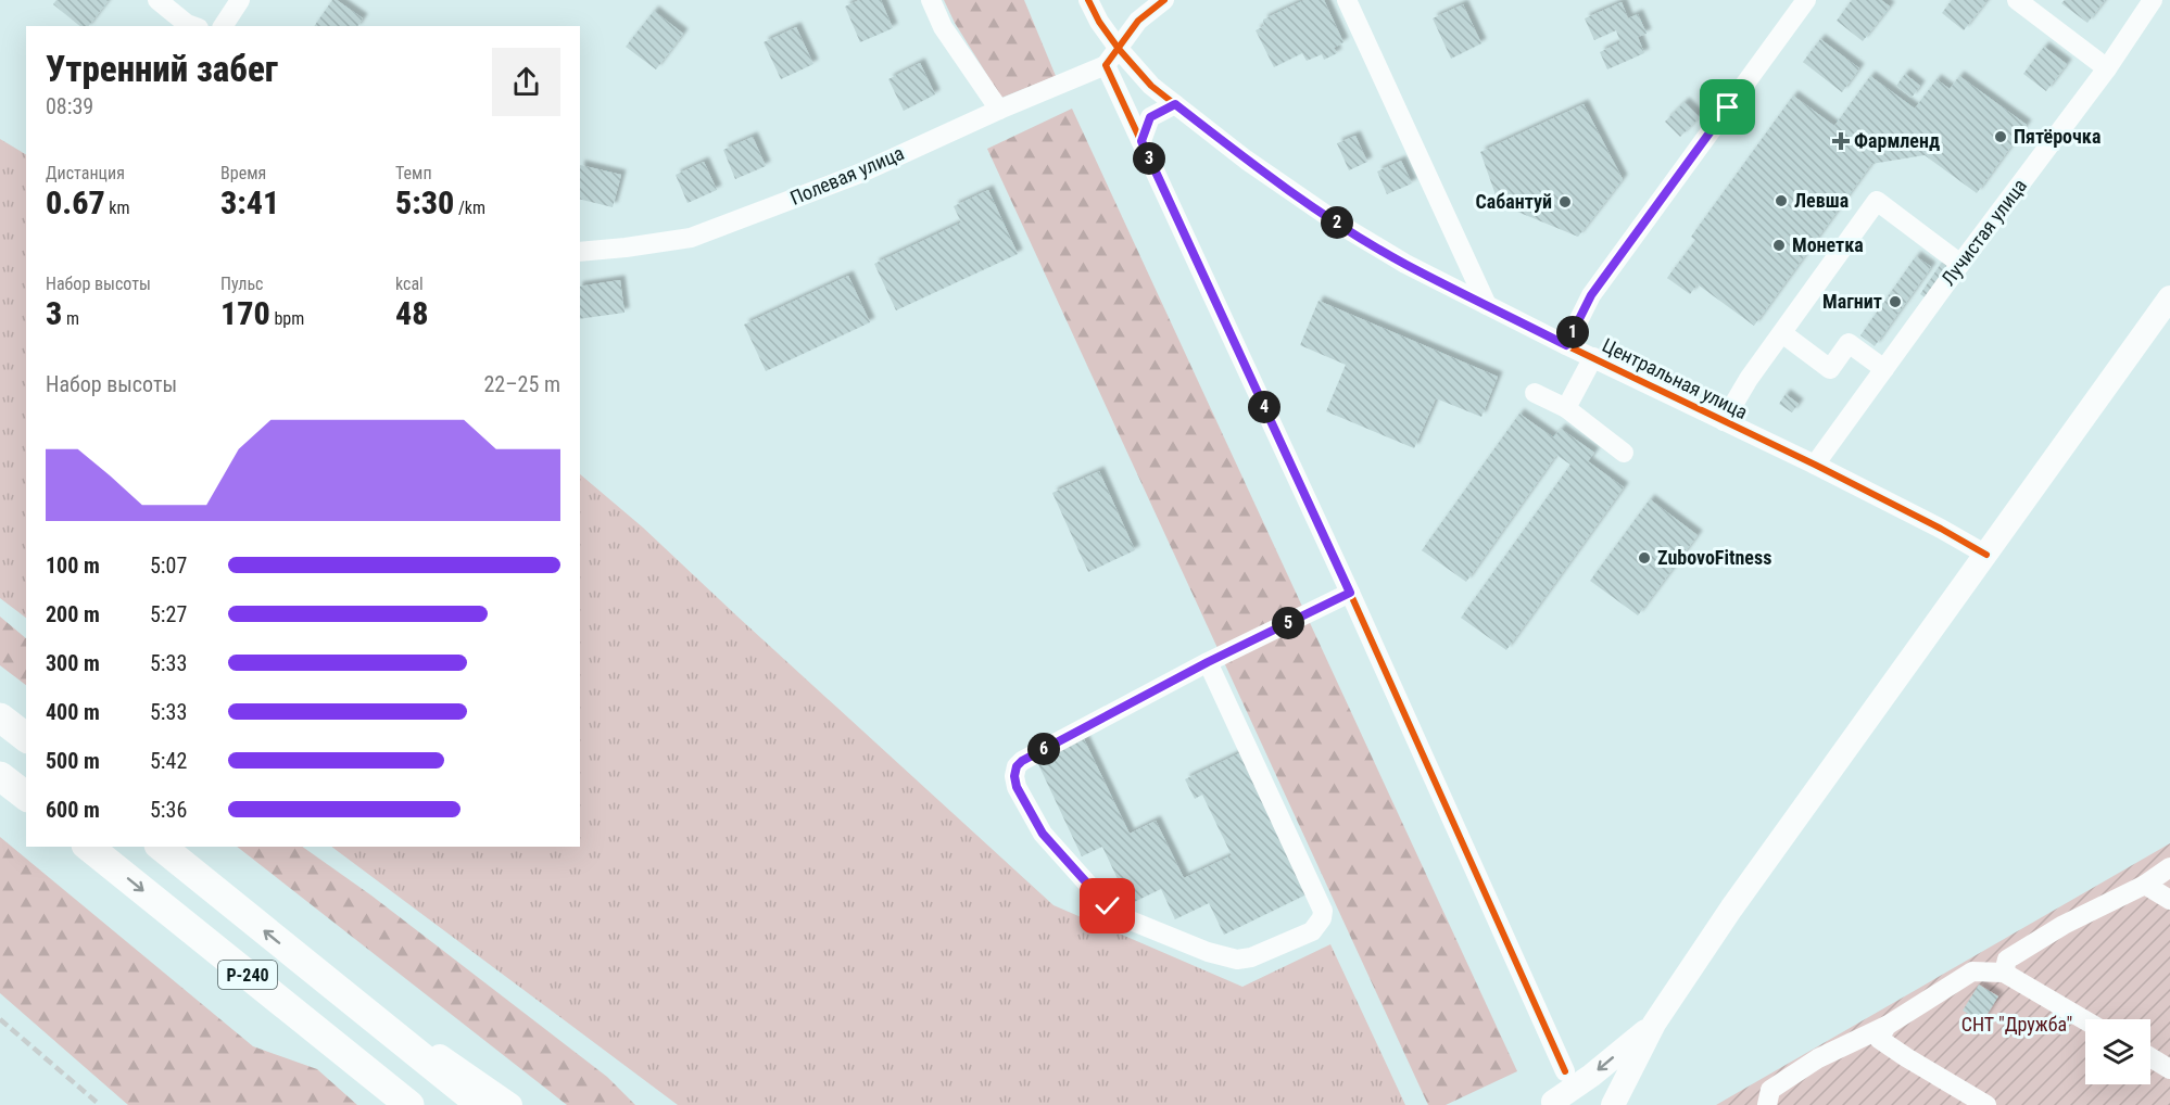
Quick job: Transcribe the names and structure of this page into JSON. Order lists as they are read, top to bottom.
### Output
{
  "streets": {
    "highway": ["Р-240"],
    "street": ["Полевая улица", "Лучистая улица", "Центральная улица"]
  },
  "crossings": [
    ["Лучистая улица", "Центральная улица"]
  ],
  "parks": ["СНТ \"Дружба\""],
  "places": {
    "other": [
      "Пятёрочка",
      "Левша",
      "Сабантуй",
      "Монетка",
      "Магнит",
      "ZubovoFitness"
    ],
    "health": ["Фармленд"]
  },
  "page": {
    "heading": ["Утренний забег", "08:39"],
    "stats": [
      ["Дистанция", "0.67 km"],
      ["Время", "3:41"],
      ["Темп", "5:30 /km"],
      ["Набор высоты", "3 m"],
      ["Пульс", "170 bpm"],
      ["kcal", "48"]
    ],
    "pins": [
      "3",
      "2",
      "1",
      "4",
      "5",
      "6"
    ],
    "chart": ["Набор высоты", "22–25 m"],
    "list": [
      {
        "name": "100 m",
        "note": "5:07"
      },
      {
        "name": "200 m",
        "note": "5:27"
      },
      {
        "name": "300 m",
        "note": "5:33"
      },
      {
        "name": "400 m",
        "note": "5:33"
      },
      {
        "name": "500 m",
        "note": "5:42"
      },
      {
        "name": "600 m",
        "note": "5:36"
      }
    ]
  }
}
